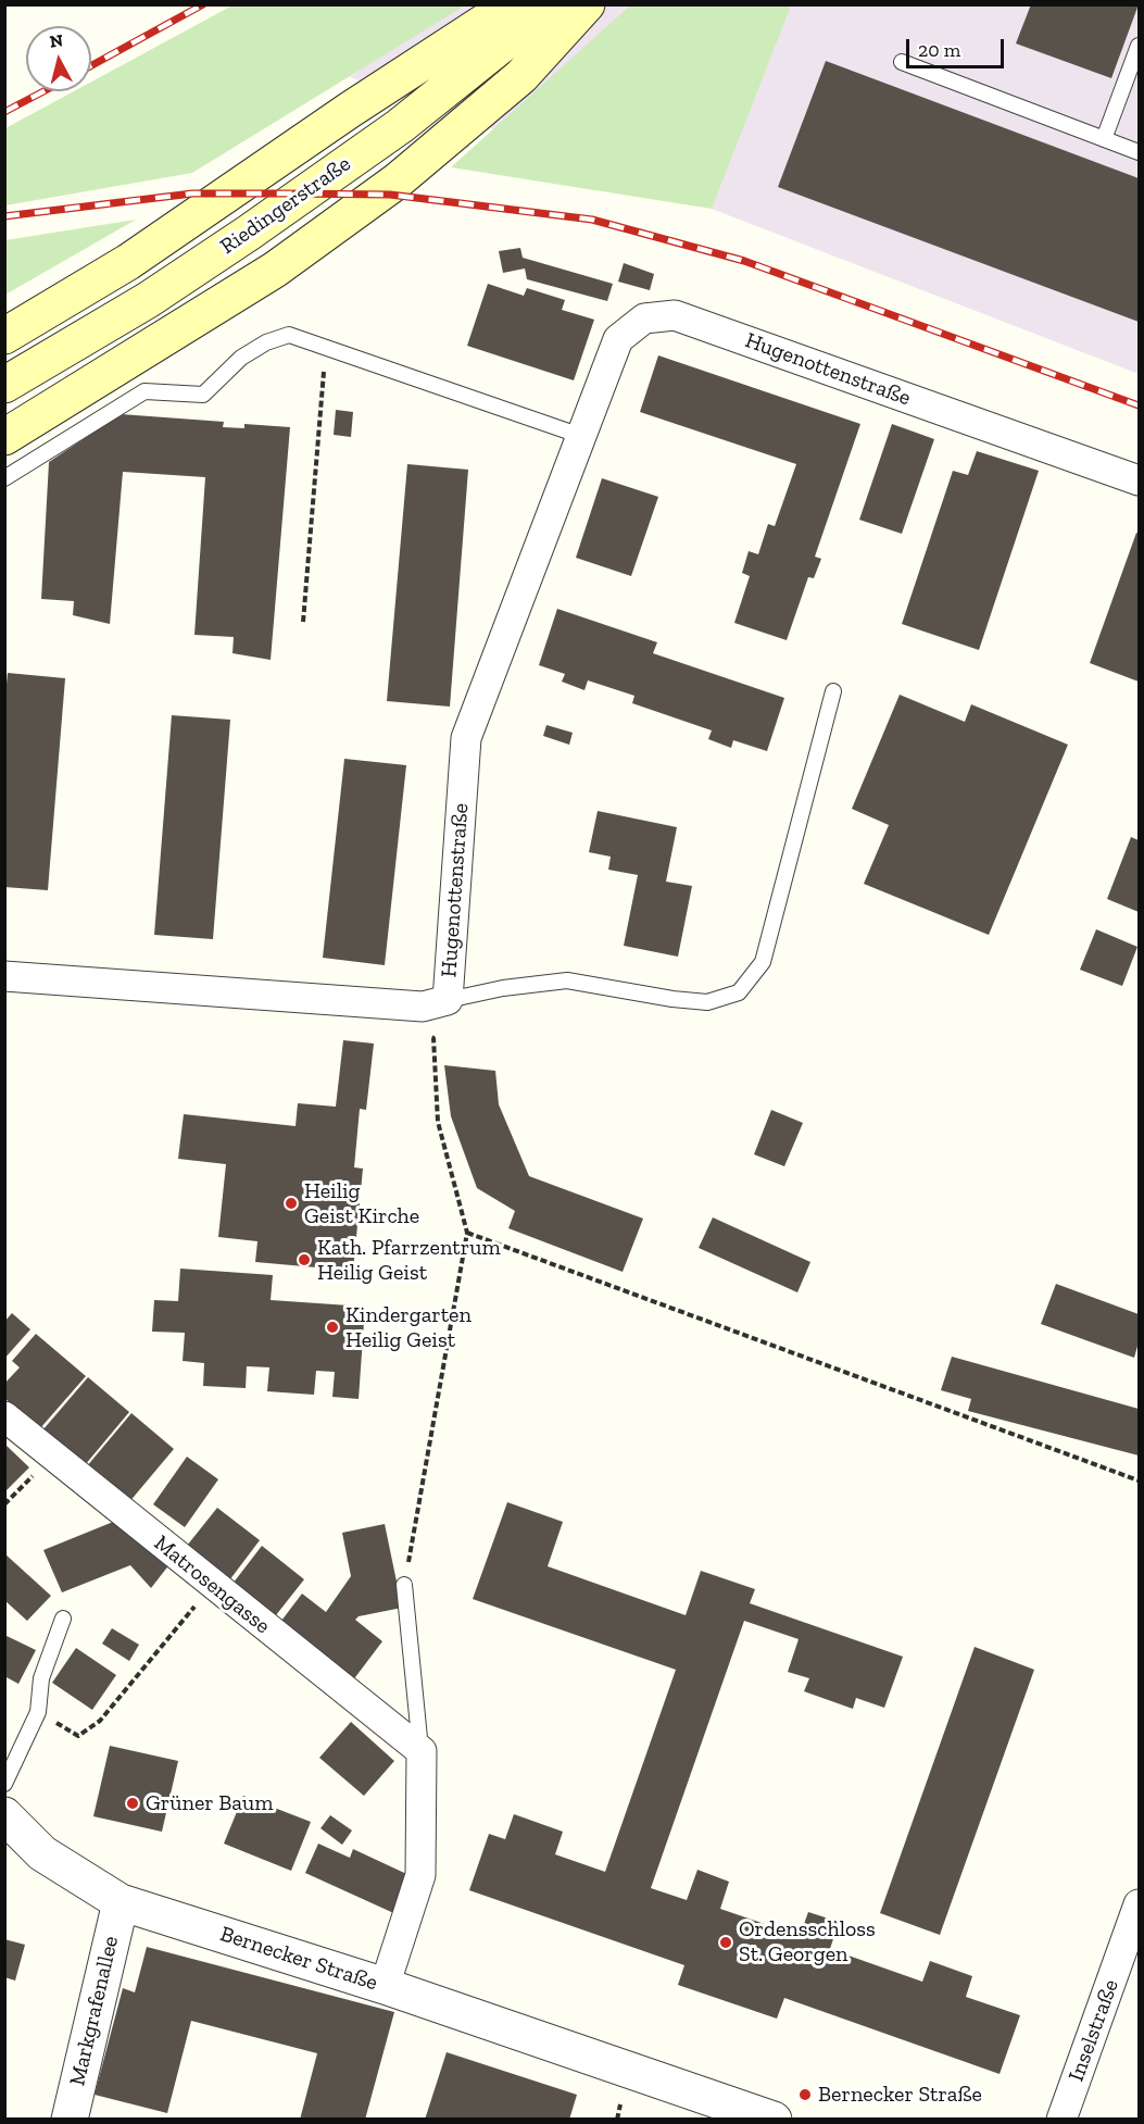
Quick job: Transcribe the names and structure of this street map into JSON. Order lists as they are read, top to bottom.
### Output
{
  "streets": {
    "main road": ["Riedingerstraße"],
    "street": [
      "Hugenottenstraße",
      "Matrosengasse",
      "Bernecker Straße",
      "Markgrafenallee",
      "Inselstraße"
    ]
  },
  "crossings": [
    ["Bernecker Straße", "Markgrafenallee"]
  ],
  "places": [
    "Heilig Geist Kirche",
    "Kath. Pfarrzentrum Heilig Geist",
    "Kindergarten Heilig Geist",
    "Grüner Baum",
    "Ordensschloss St. Georgen",
    "Bernecker Straße"
  ],
  "scale_bar": "20 m",
  "north": "top"
}
